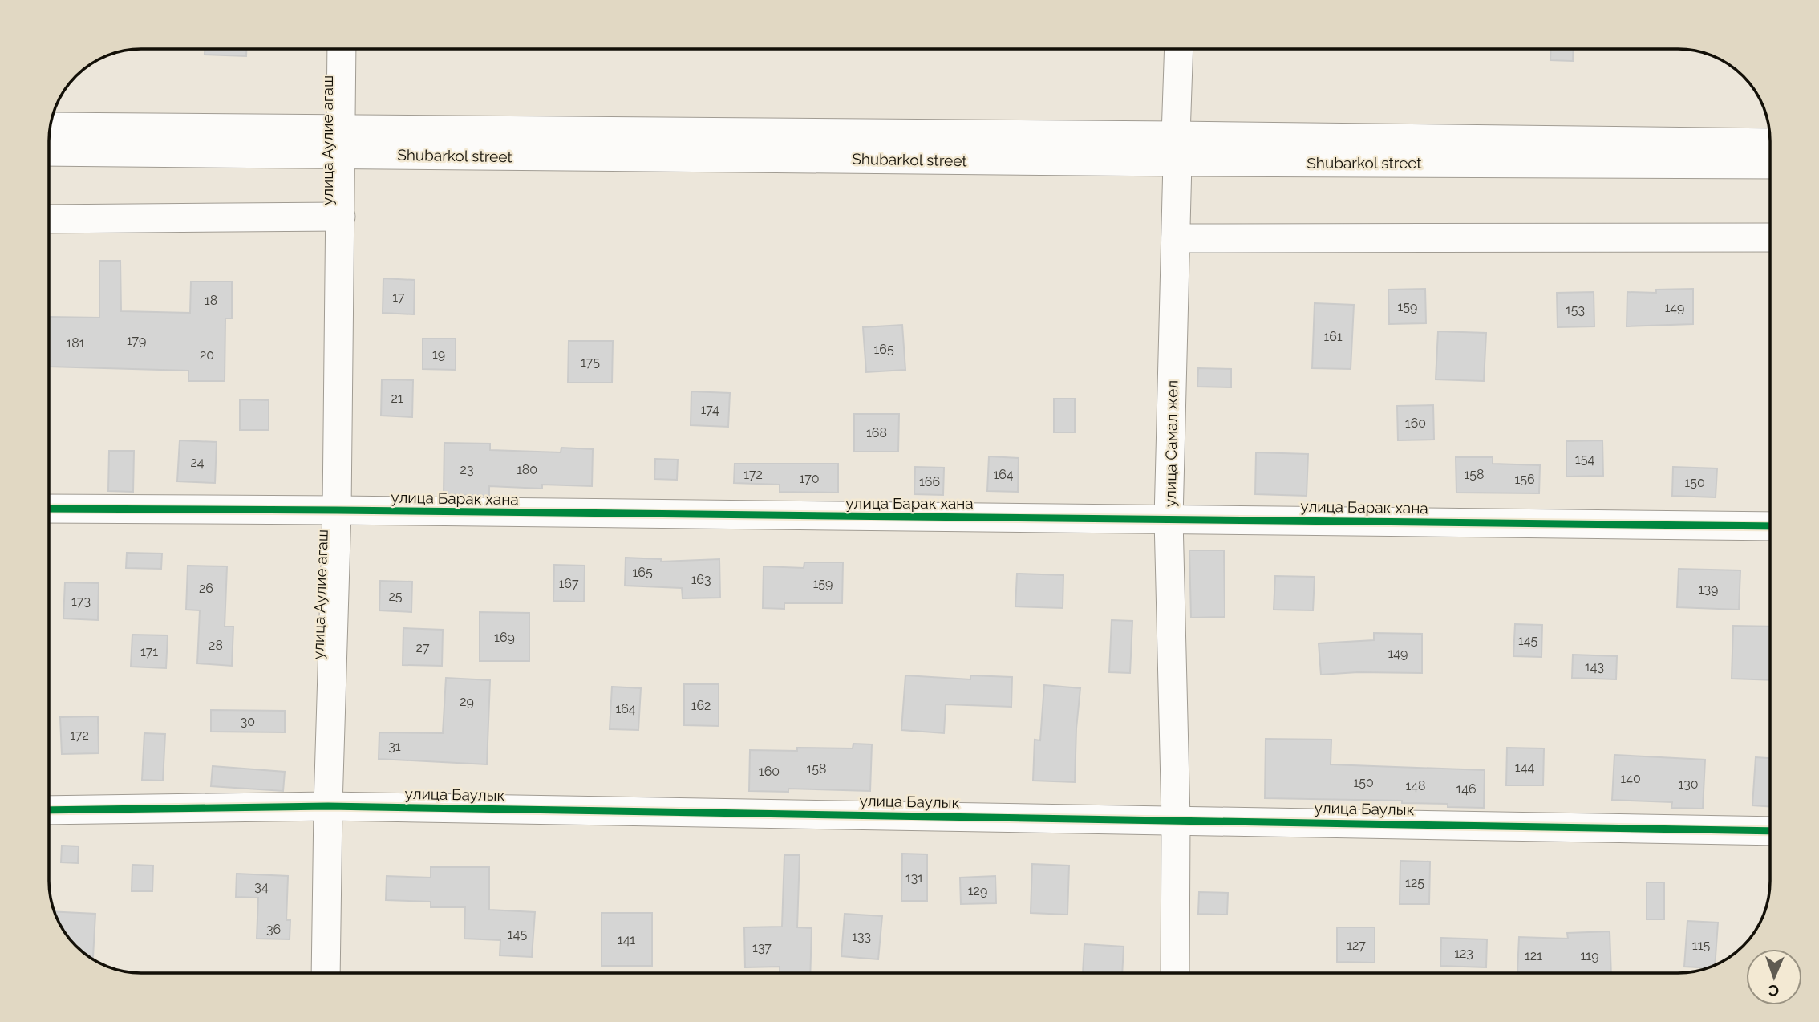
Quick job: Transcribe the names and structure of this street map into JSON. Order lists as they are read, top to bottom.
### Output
{
  "streets": {
    "street": [
      "улица Аулие агаш",
      "Shubarkol street",
      "улица Самал жел",
      "улица Барак хана",
      "улица Баулык"
    ]
  },
  "crossings": [
    ["улица Аулие агаш", "улица Барак хана"],
    ["улица Аулие агаш", "улица Баулык"],
    ["Shubarkol street", "улица Самал жел"],
    ["улица Самал жел", "улица Барак хана"],
    ["улица Самал жел", "улица Баулык"]
  ],
  "house_numbers": [
    "17",
    "18",
    "159",
    "149",
    "153",
    "161",
    "179",
    "181",
    "165",
    "19",
    "20",
    "175",
    "21",
    "174",
    "160",
    "168",
    "154",
    "24",
    "23",
    "180",
    "172",
    "164",
    "158",
    "170",
    "156",
    "166",
    "150",
    "165",
    "163",
    "167",
    "159",
    "26",
    "139",
    "25",
    "173",
    "169",
    "145",
    "28",
    "27",
    "171",
    "149",
    "143",
    "29",
    "162",
    "164",
    "30",
    "172",
    "31",
    "144",
    "158",
    "160",
    "140",
    "150",
    "130",
    "148",
    "146",
    "131",
    "125",
    "34",
    "129",
    "36",
    "145",
    "133",
    "141",
    "127",
    "115",
    "137",
    "123",
    "121",
    "119"
  ],
  "north": "bottom"
}
